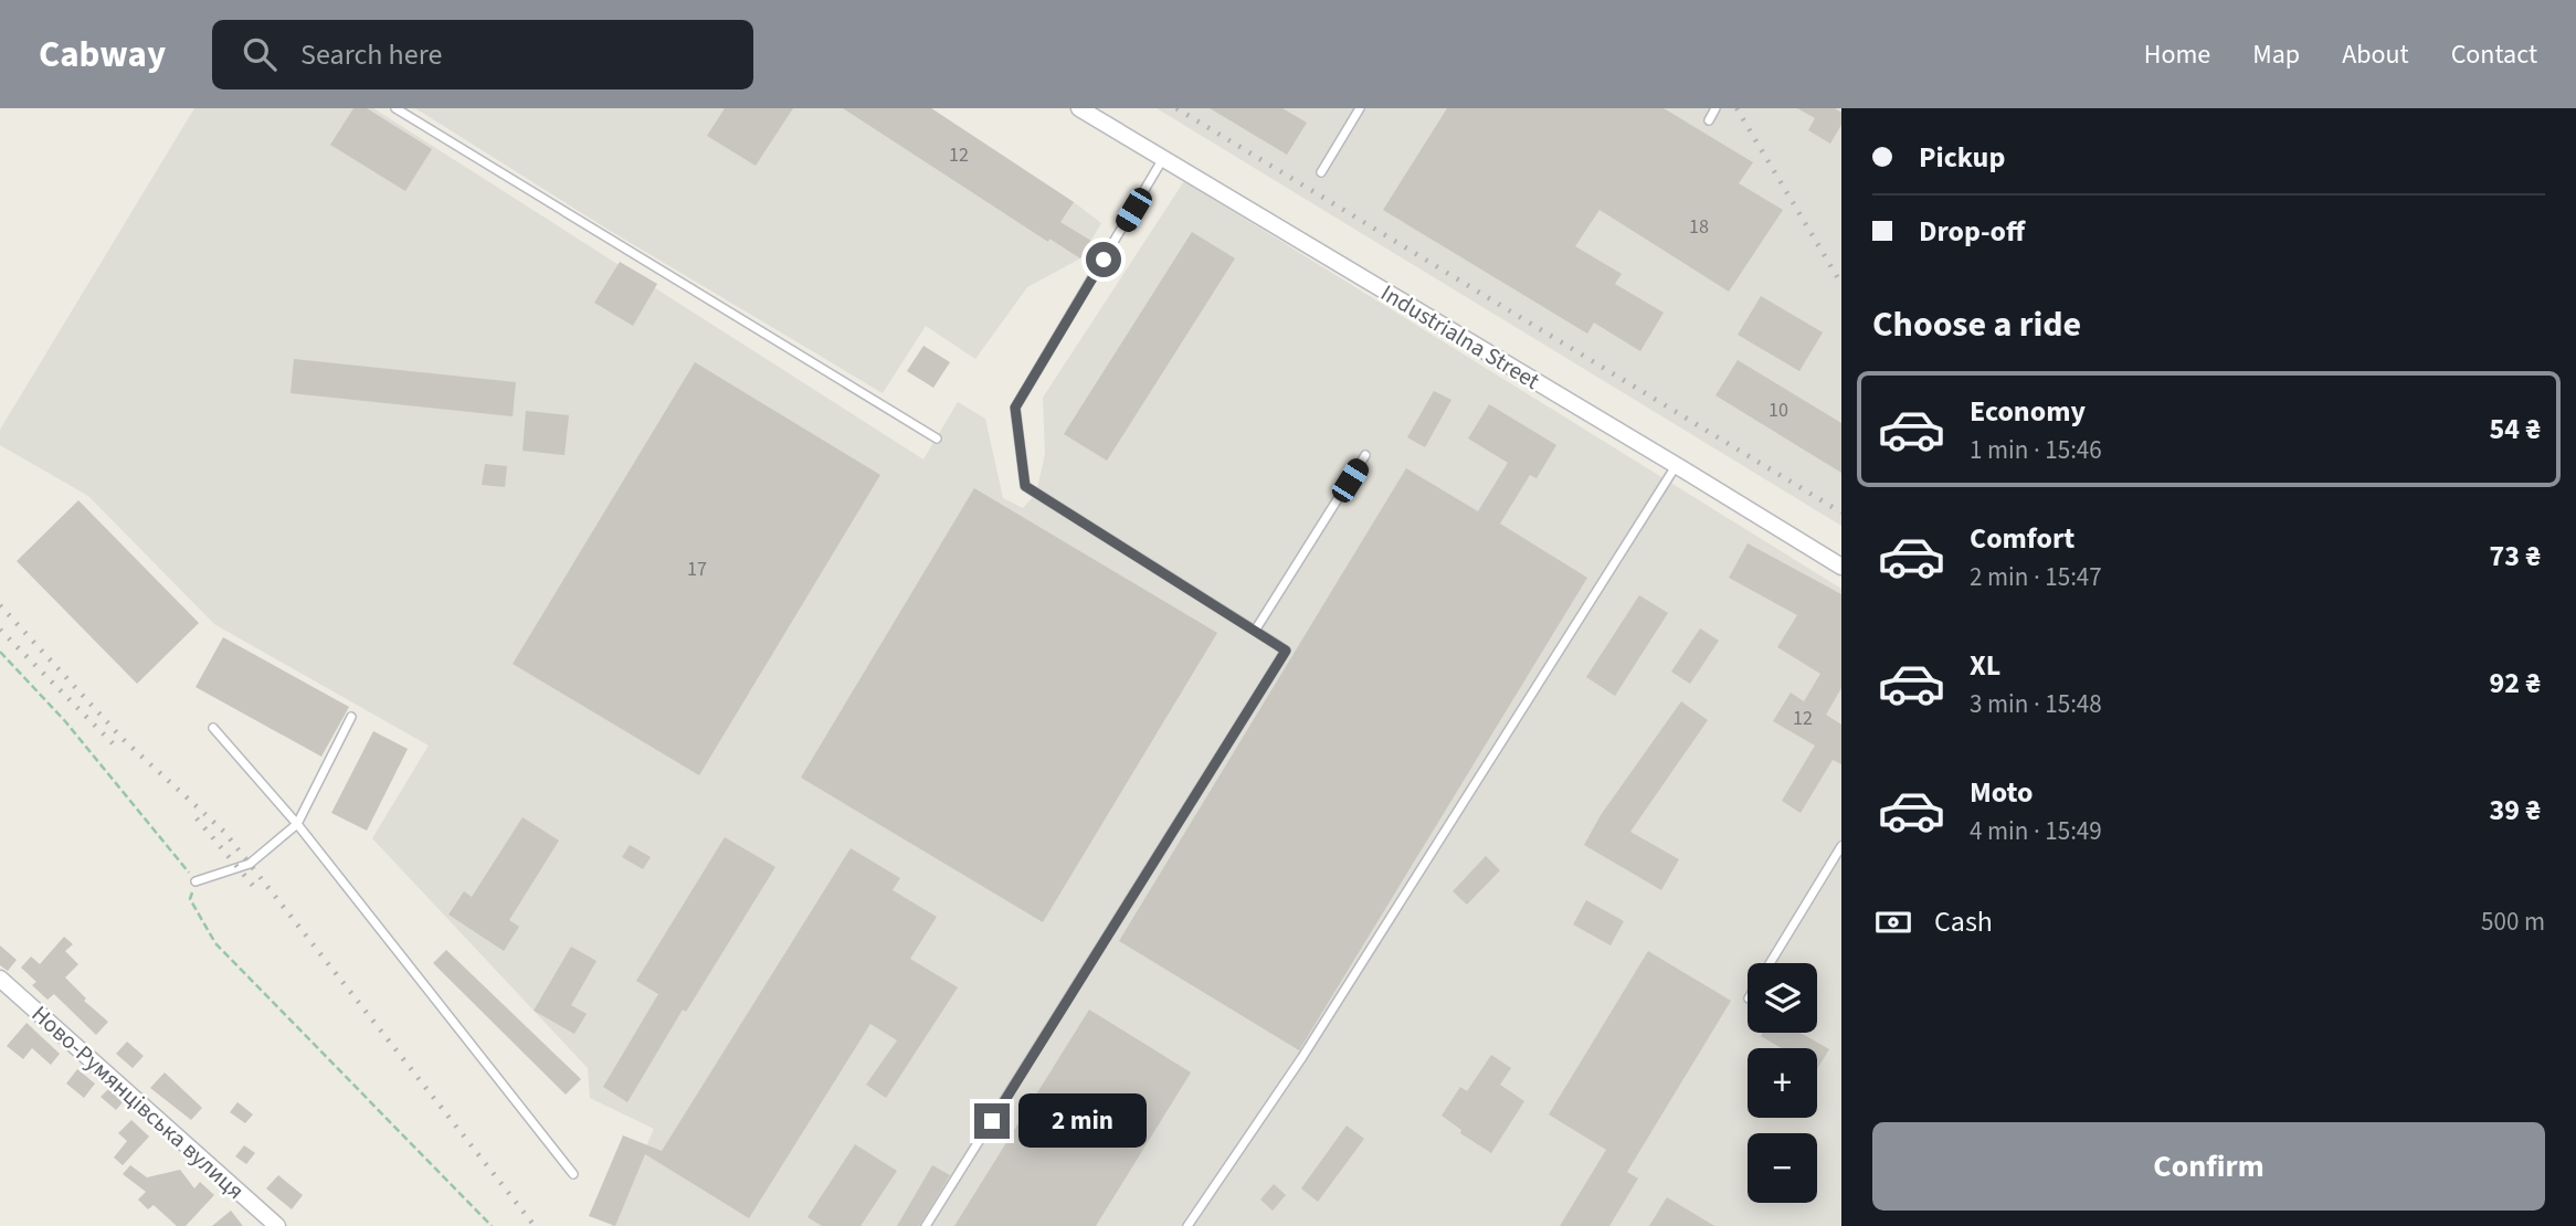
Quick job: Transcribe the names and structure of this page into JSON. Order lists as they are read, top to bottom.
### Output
{
  "streets": {
    "street": ["Industrialna Street", "Ново-Румянцівська вулиця"]
  },
  "house_numbers": [
    "12",
    "18",
    "10",
    "17",
    "12"
  ],
  "page": {
    "header": "Cabway",
    "search": "Search here",
    "nav": [
      "Home",
      "Map",
      "About",
      "Contact"
    ],
    "banner": ["Pickup", "Drop-off"],
    "heading": "Choose a ride",
    "list": [
      {
        "name": "Economy",
        "note": "1 min · 15:46",
        "value": "54 ₴"
      },
      {
        "name": "Comfort",
        "note": "2 min · 15:47",
        "value": "73 ₴"
      },
      {
        "name": "XL",
        "note": "3 min · 15:48",
        "value": "92 ₴"
      },
      {
        "name": "Moto",
        "note": "4 min · 15:49",
        "value": "39 ₴"
      }
    ],
    "pay": ["Cash", "500 m"],
    "map_buttons": ["+", "−"],
    "bubble": "2 min",
    "buttons": "Confirm"
  }
}
